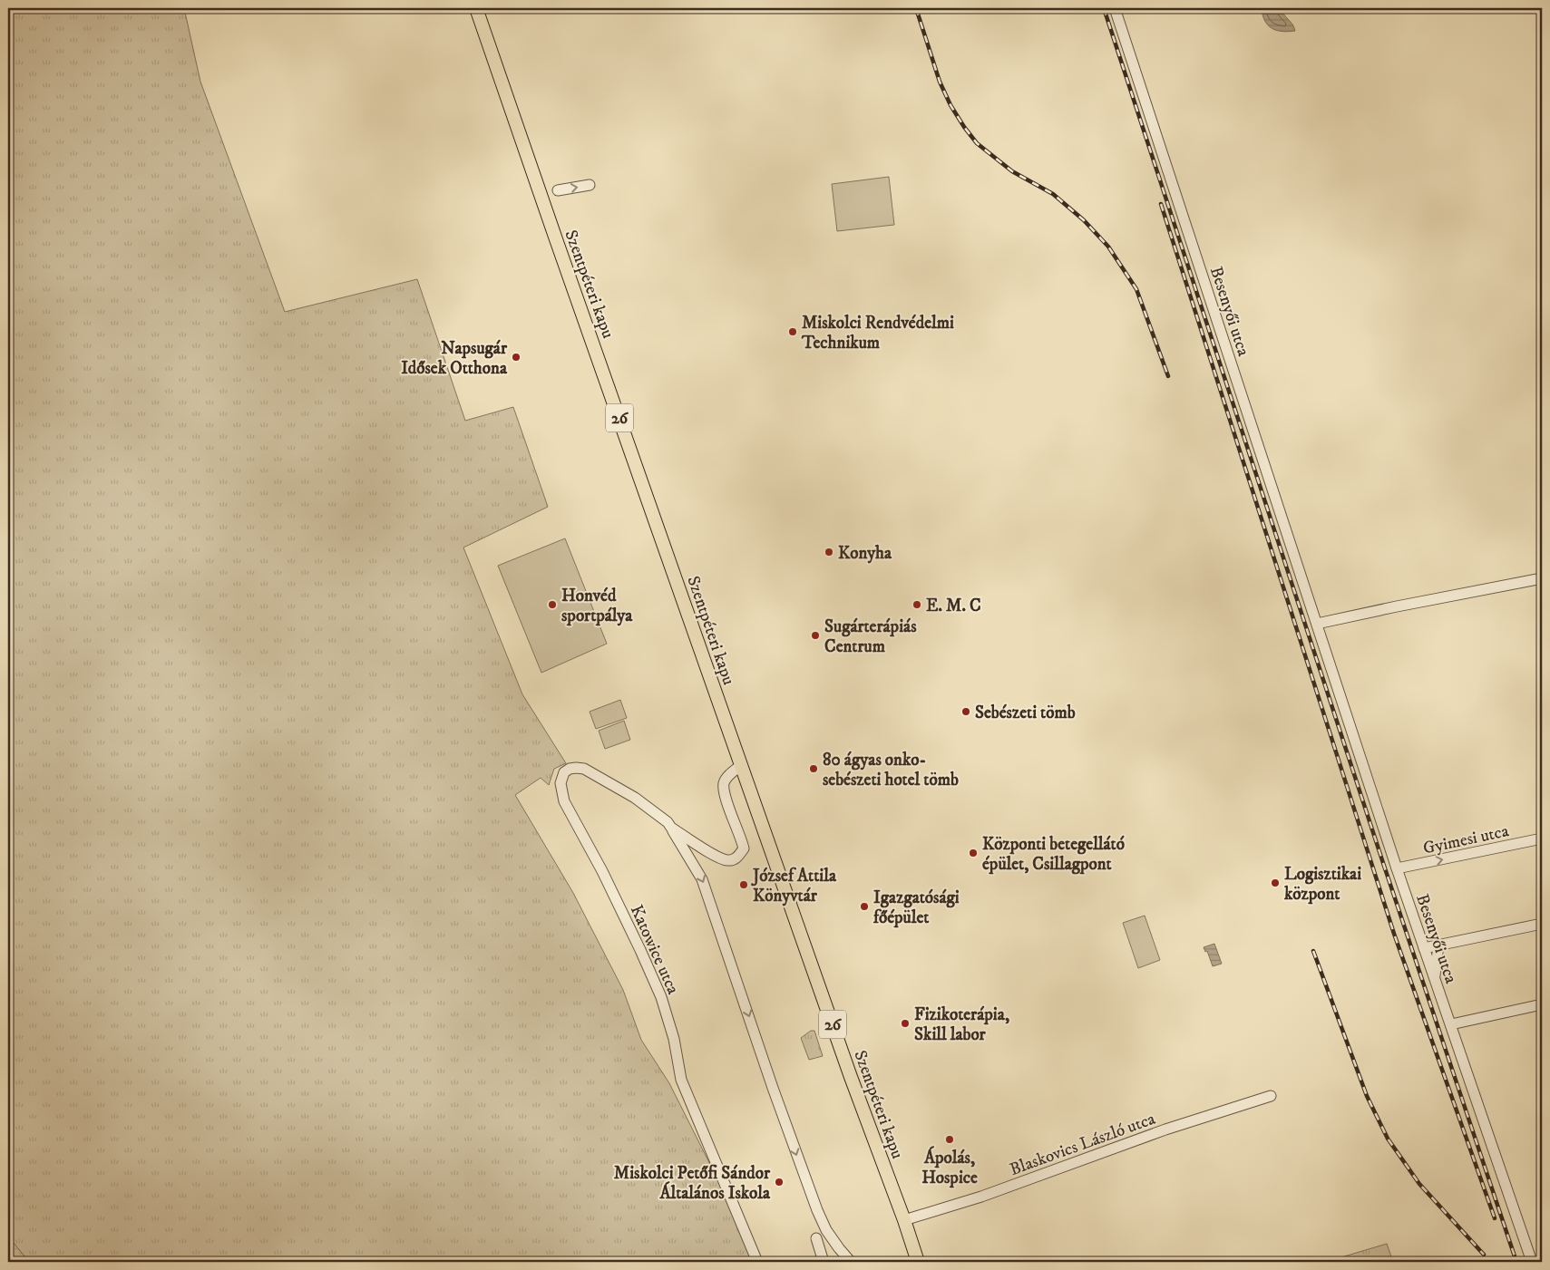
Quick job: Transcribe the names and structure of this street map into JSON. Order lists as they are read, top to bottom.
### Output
{
  "streets": {
    "main road": ["Szentpéteri kapu", "26"],
    "street": [
      "Besenyői utca",
      "Gyimesi utca",
      "Katowice utca",
      "Blaskovics László utca"
    ]
  },
  "crossings": [
    ["Szentpéteri kapu", "Katowice utca"],
    ["Szentpéteri kapu", "Blaskovics László utca"],
    ["Besenyői utca", "Gyimesi utca"]
  ],
  "places": [
    "Miskolci Rendvédelmi Technikum",
    "Napsugár Idősek Otthona",
    "Konyha",
    "Honvéd sportpálya",
    "E. M. C",
    "Sugárterápiás Centrum",
    "Sebészeti tömb",
    "80 ágyas onko- sebészeti hotel tömb",
    "Központi betegellátó épület, Csillagpont",
    "Logisztikai központ",
    "József Attila Könyvtár",
    "Igazgatósági főépület",
    "Fizikoterápia, Skill labor",
    "Ápolás, Hospice",
    "Miskolci Petőfi Sándor Általános Iskola"
  ]
}
